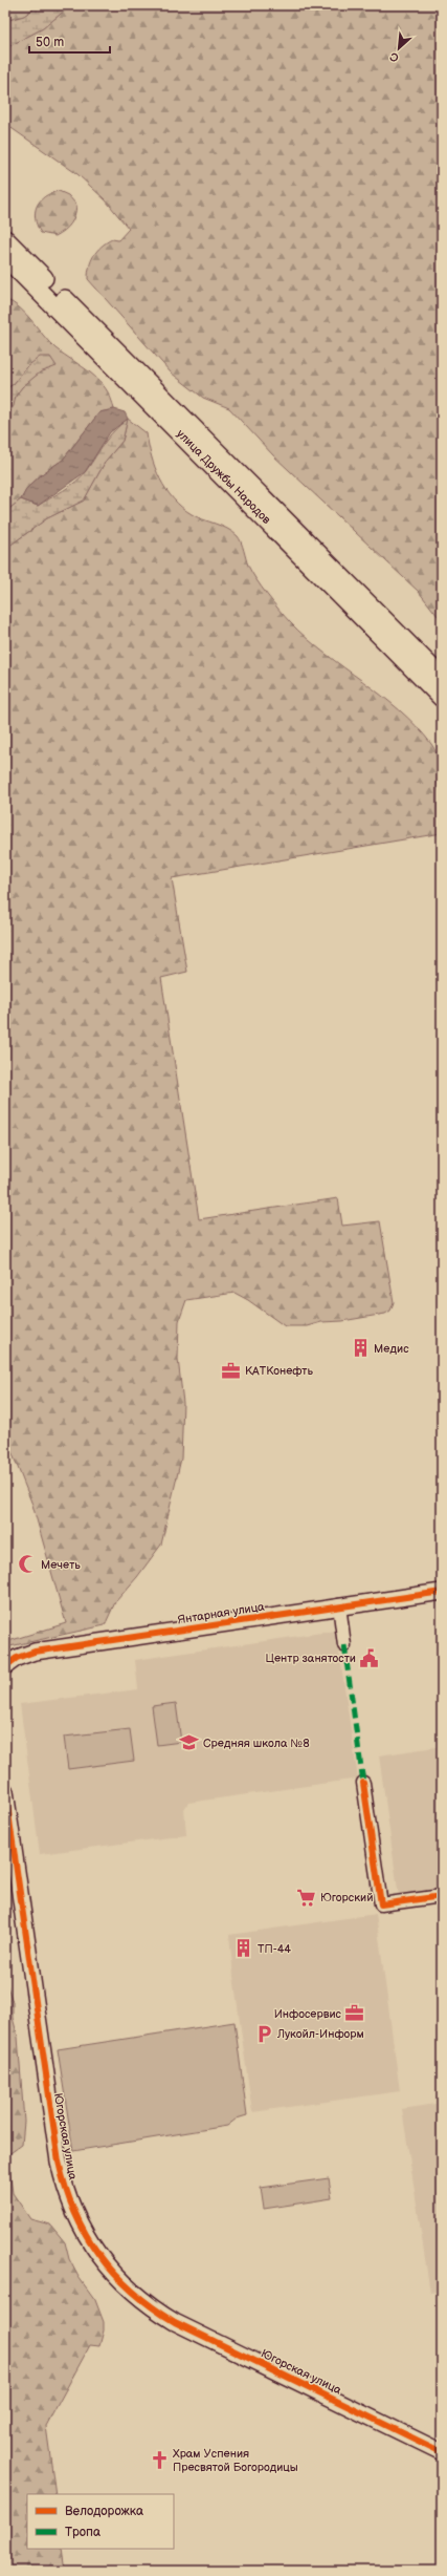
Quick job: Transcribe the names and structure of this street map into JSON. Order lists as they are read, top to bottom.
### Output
{
  "streets": {
    "main road": ["улица Дружбы Народов"],
    "street": ["Янтарная улица", "Югорская улица"]
  },
  "places": {
    "building": ["Медис", "ТП-44"],
    "office": ["КАТКонефть", "Инфосервис"],
    "mosque": ["Мечеть"],
    "public building": ["Центр занятости"],
    "school or university": ["Средняя школа №8"],
    "supermarket": ["Югорский"],
    "parking": ["Лукойл-Информ"],
    "church": ["Храм Успения Пресвятой Богородицы"]
  },
  "legend": ["Велодорожка", "Тропа"],
  "scale_bar": "50 m",
  "north": "bottom left"
}
